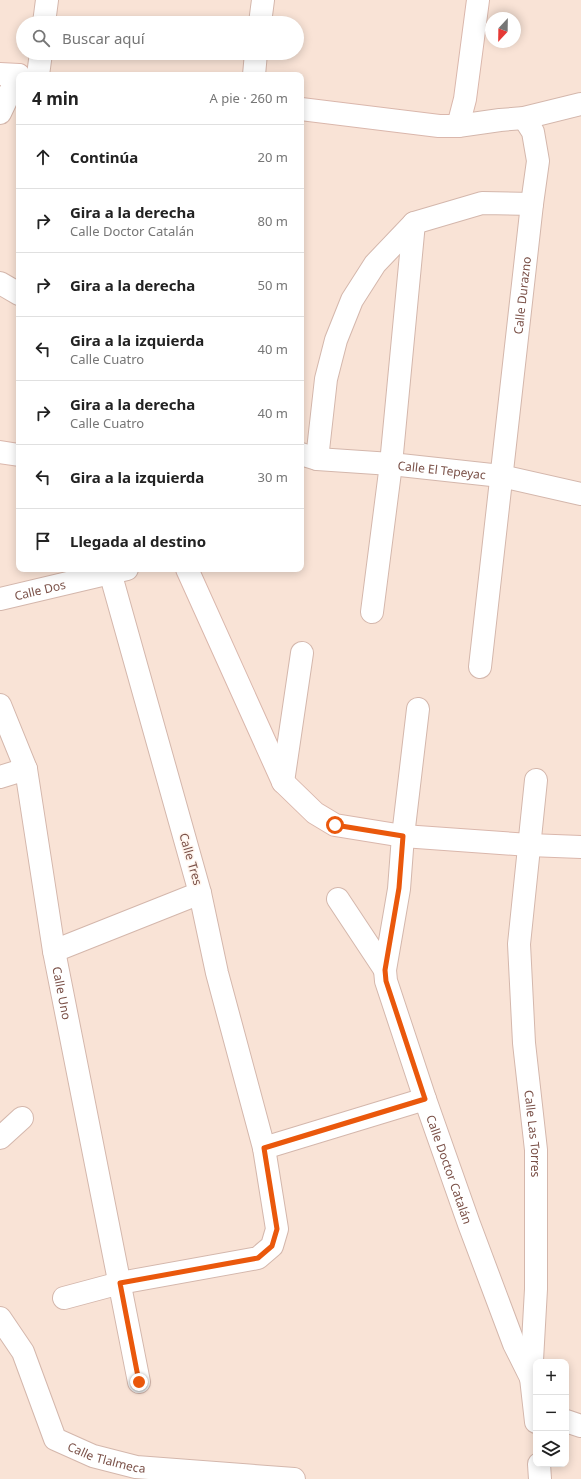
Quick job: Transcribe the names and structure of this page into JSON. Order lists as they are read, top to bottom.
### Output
{
  "streets": {
    "street": [
      "Calle Durazno",
      "Calle El Tepeyac",
      "Calle Dos",
      "Calle Tres",
      "Calle Uno",
      "Calle Las Torres",
      "Calle Doctor Catalán",
      "Calle Tlalmeca"
    ]
  },
  "crossings": [
    ["Calle Durazno", "Calle El Tepeyac"],
    ["Calle Tres", "Calle Uno"],
    ["Calle Las Torres", "Calle Doctor Catalán"]
  ],
  "north": "bottom",
  "page": {
    "search": "Buscar aquí",
    "heading": ["4 min", "A pie · 260 m"],
    "list": [
      ["Continúa", "20 m"],
      ["Gira a la derecha", "Calle Doctor Catalán", "80 m"],
      ["Gira a la derecha", "50 m"],
      ["Gira a la izquierda", "Calle Cuatro", "40 m"],
      ["Gira a la derecha", "Calle Cuatro", "40 m"],
      ["Gira a la izquierda", "30 m"],
      "Llegada al destino"
    ],
    "map_buttons": ["+", "−"]
  }
}
